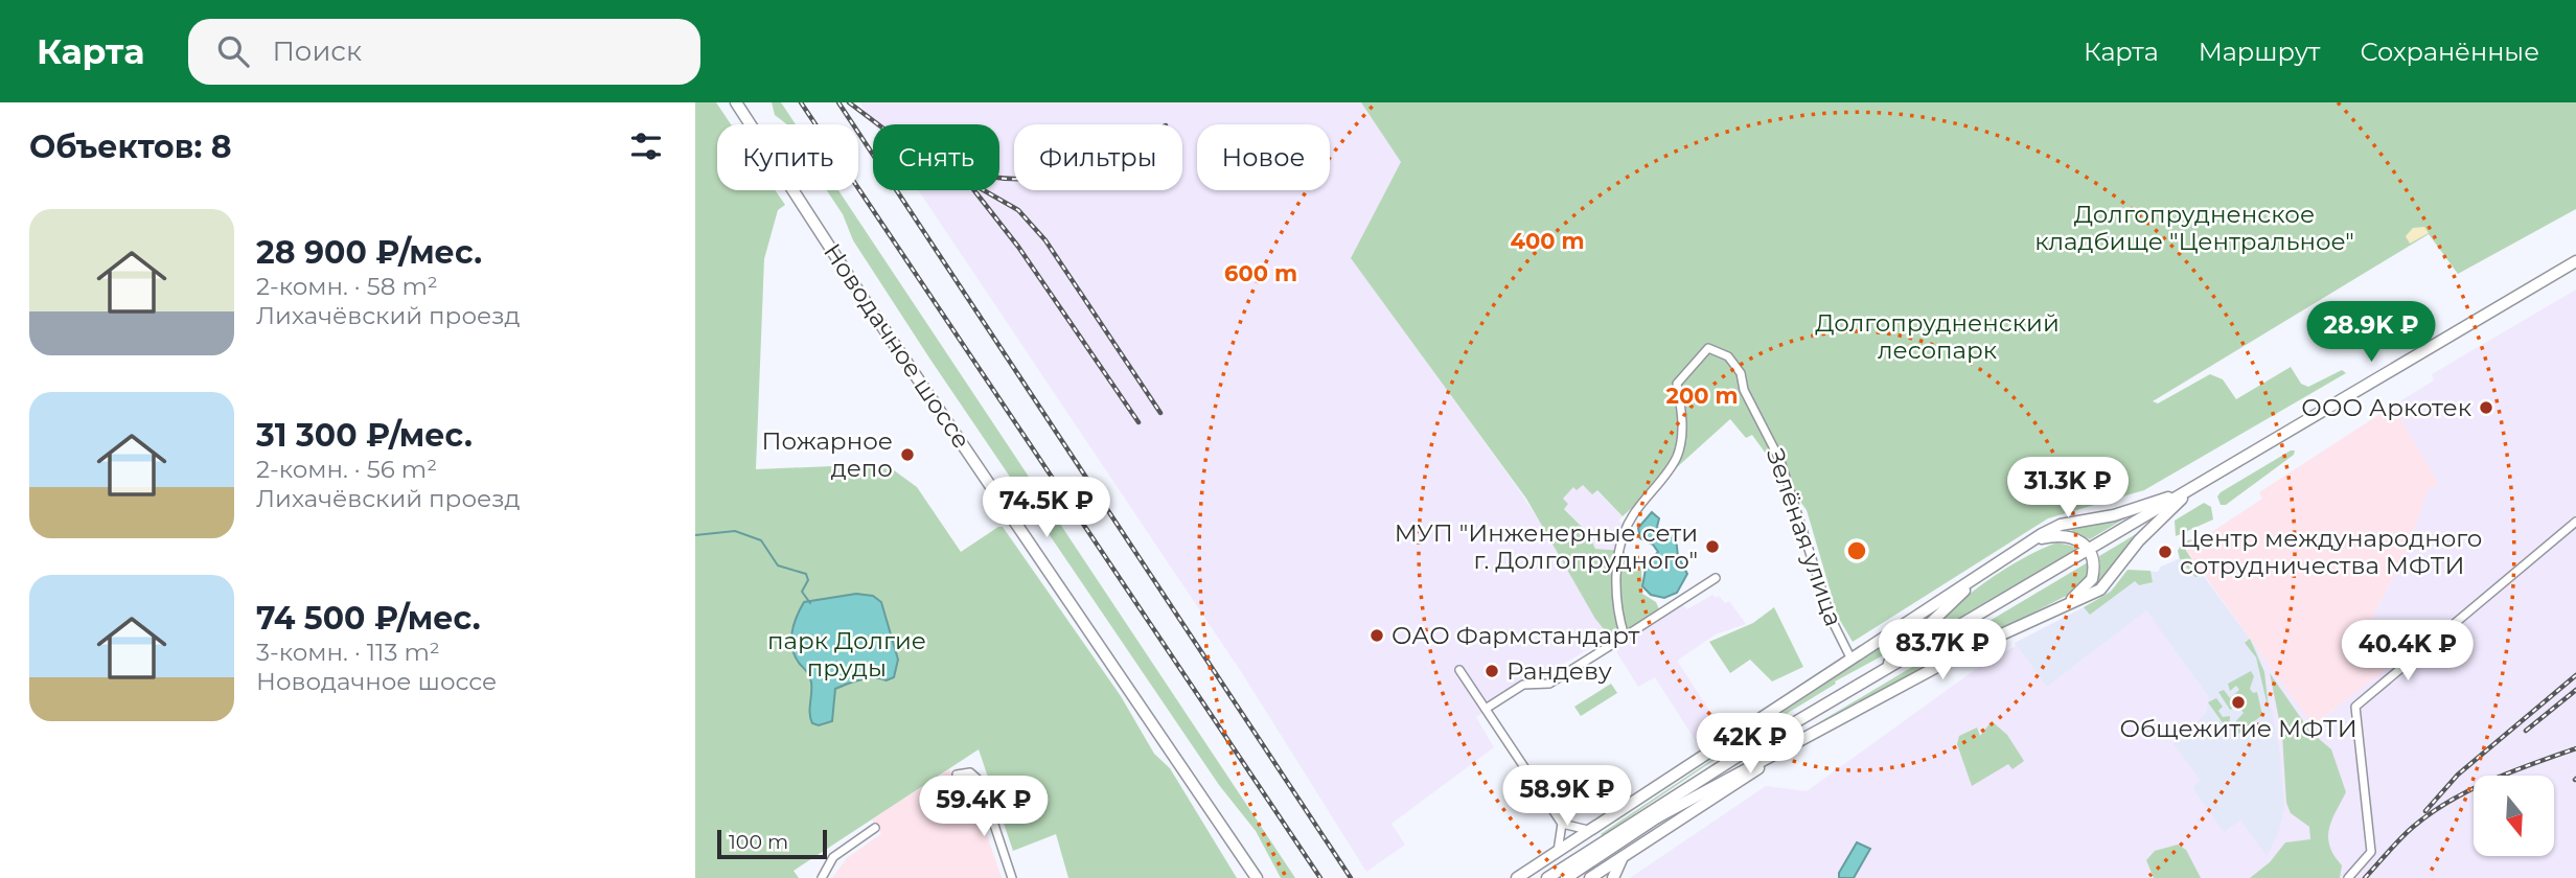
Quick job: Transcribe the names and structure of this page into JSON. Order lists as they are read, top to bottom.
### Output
{
  "streets": {
    "main road": ["Новодачное шоссе"],
    "street": ["Зелёная улица"]
  },
  "parks": ["Долгопрудненское кладбище \"Центральное\"", "Долгопрудненский лесопарк", "парк Долгие пруды"],
  "places": [
    "ООО Аркотек",
    "Пожарное депо",
    "МУП \"Инженерные сети г. Долгопрудного\"",
    "Центр международного сотрудничества МФТИ",
    "ОАО Фармстандарт",
    "Рандеву",
    "Общежитие МФТИ"
  ],
  "scale_bar": "100 m",
  "north": "bottom",
  "page": {
    "header": "Карта",
    "search": "Поиск",
    "nav": ["Карта", "Маршрут", "Сохранённые"],
    "heading": "Объектов: 8",
    "chip": [
      "Купить",
      "Снять",
      "Фильтры",
      "Новое"
    ],
    "list": [
      {
        "name": "28 900 ₽/мес.",
        "note": "2-комн. · 58 m² · Лихачёвский проезд"
      },
      {
        "name": "31 300 ₽/мес.",
        "note": "2-комн. · 56 m² · Лихачёвский проезд"
      },
      {
        "name": "74 500 ₽/мес.",
        "note": "3-комн. · 113 m² · Новодачное шоссе"
      }
    ],
    "price": [
      "28.9K ₽",
      "31.3K ₽",
      "74.5K ₽",
      "83.7K ₽",
      "40.4K ₽",
      "42K ₽",
      "58.9K ₽",
      "59.4K ₽"
    ],
    "scale": "100 m"
  },
  "rings": ["400 m", "600 m", "200 m"]
}
